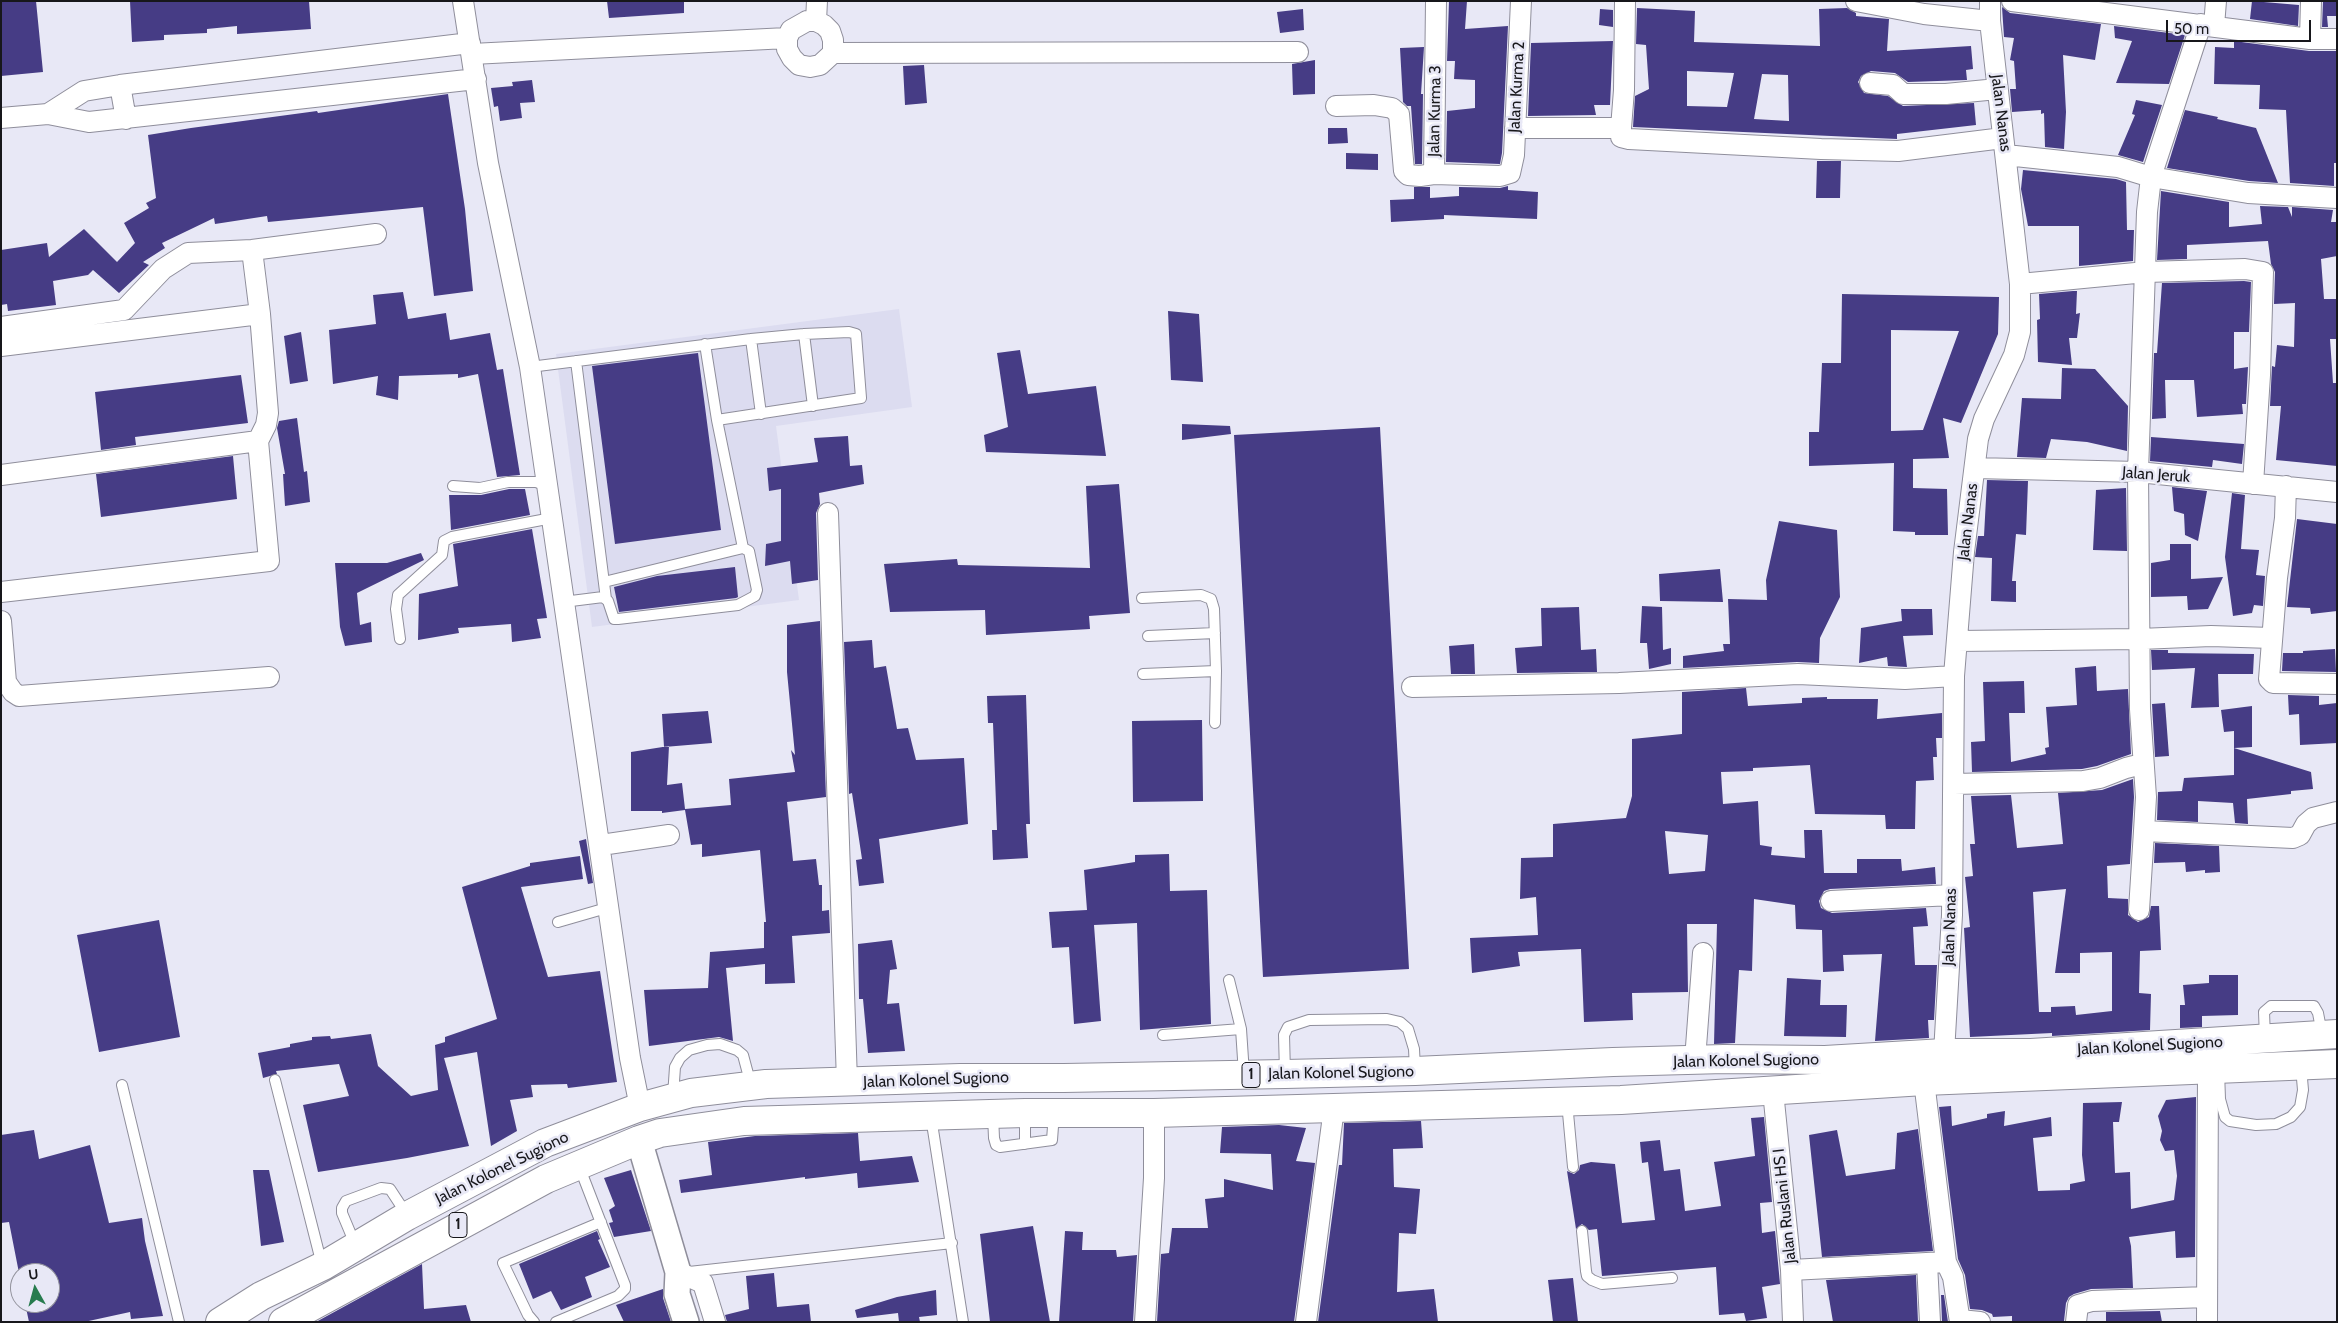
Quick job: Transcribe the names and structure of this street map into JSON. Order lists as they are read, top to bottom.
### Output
{
  "streets": {
    "highway": ["Jalan Kolonel Sugiono", "1"],
    "street": [
      "Jalan Kurma 2",
      "Jalan Kurma 3",
      "Jalan Nanas",
      "Jalan Jeruk",
      "Jalan Ruslani HS I"
    ]
  },
  "crossings": [
    ["Jalan Kurma 2", "Jalan Kurma 3"],
    ["Jalan Nanas", "Jalan Jeruk"],
    ["Jalan Nanas", "Jalan Kolonel Sugiono"],
    ["Jalan Kolonel Sugiono", "Jalan Ruslani HS I"]
  ],
  "scale_bar": "50 m",
  "north": "top"
}
